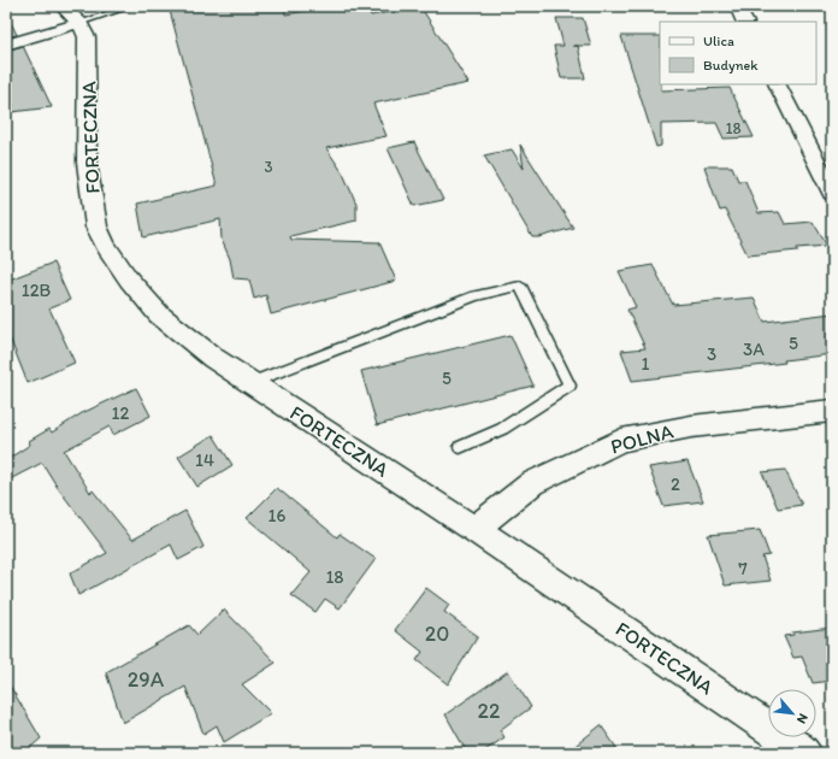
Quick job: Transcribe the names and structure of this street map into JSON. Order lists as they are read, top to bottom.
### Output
{
  "streets": {
    "street": ["FORTECZNA", "POLNA"]
  },
  "crossings": [
    ["FORTECZNA", "POLNA"]
  ],
  "house_numbers": [
    "18",
    "3",
    "12B",
    "5",
    "3A",
    "3",
    "1",
    "5",
    "12",
    "14",
    "2",
    "16",
    "7",
    "18",
    "20",
    "29A",
    "22"
  ],
  "legend": ["Ulica", "Budynek"],
  "north": "bottom right"
}
